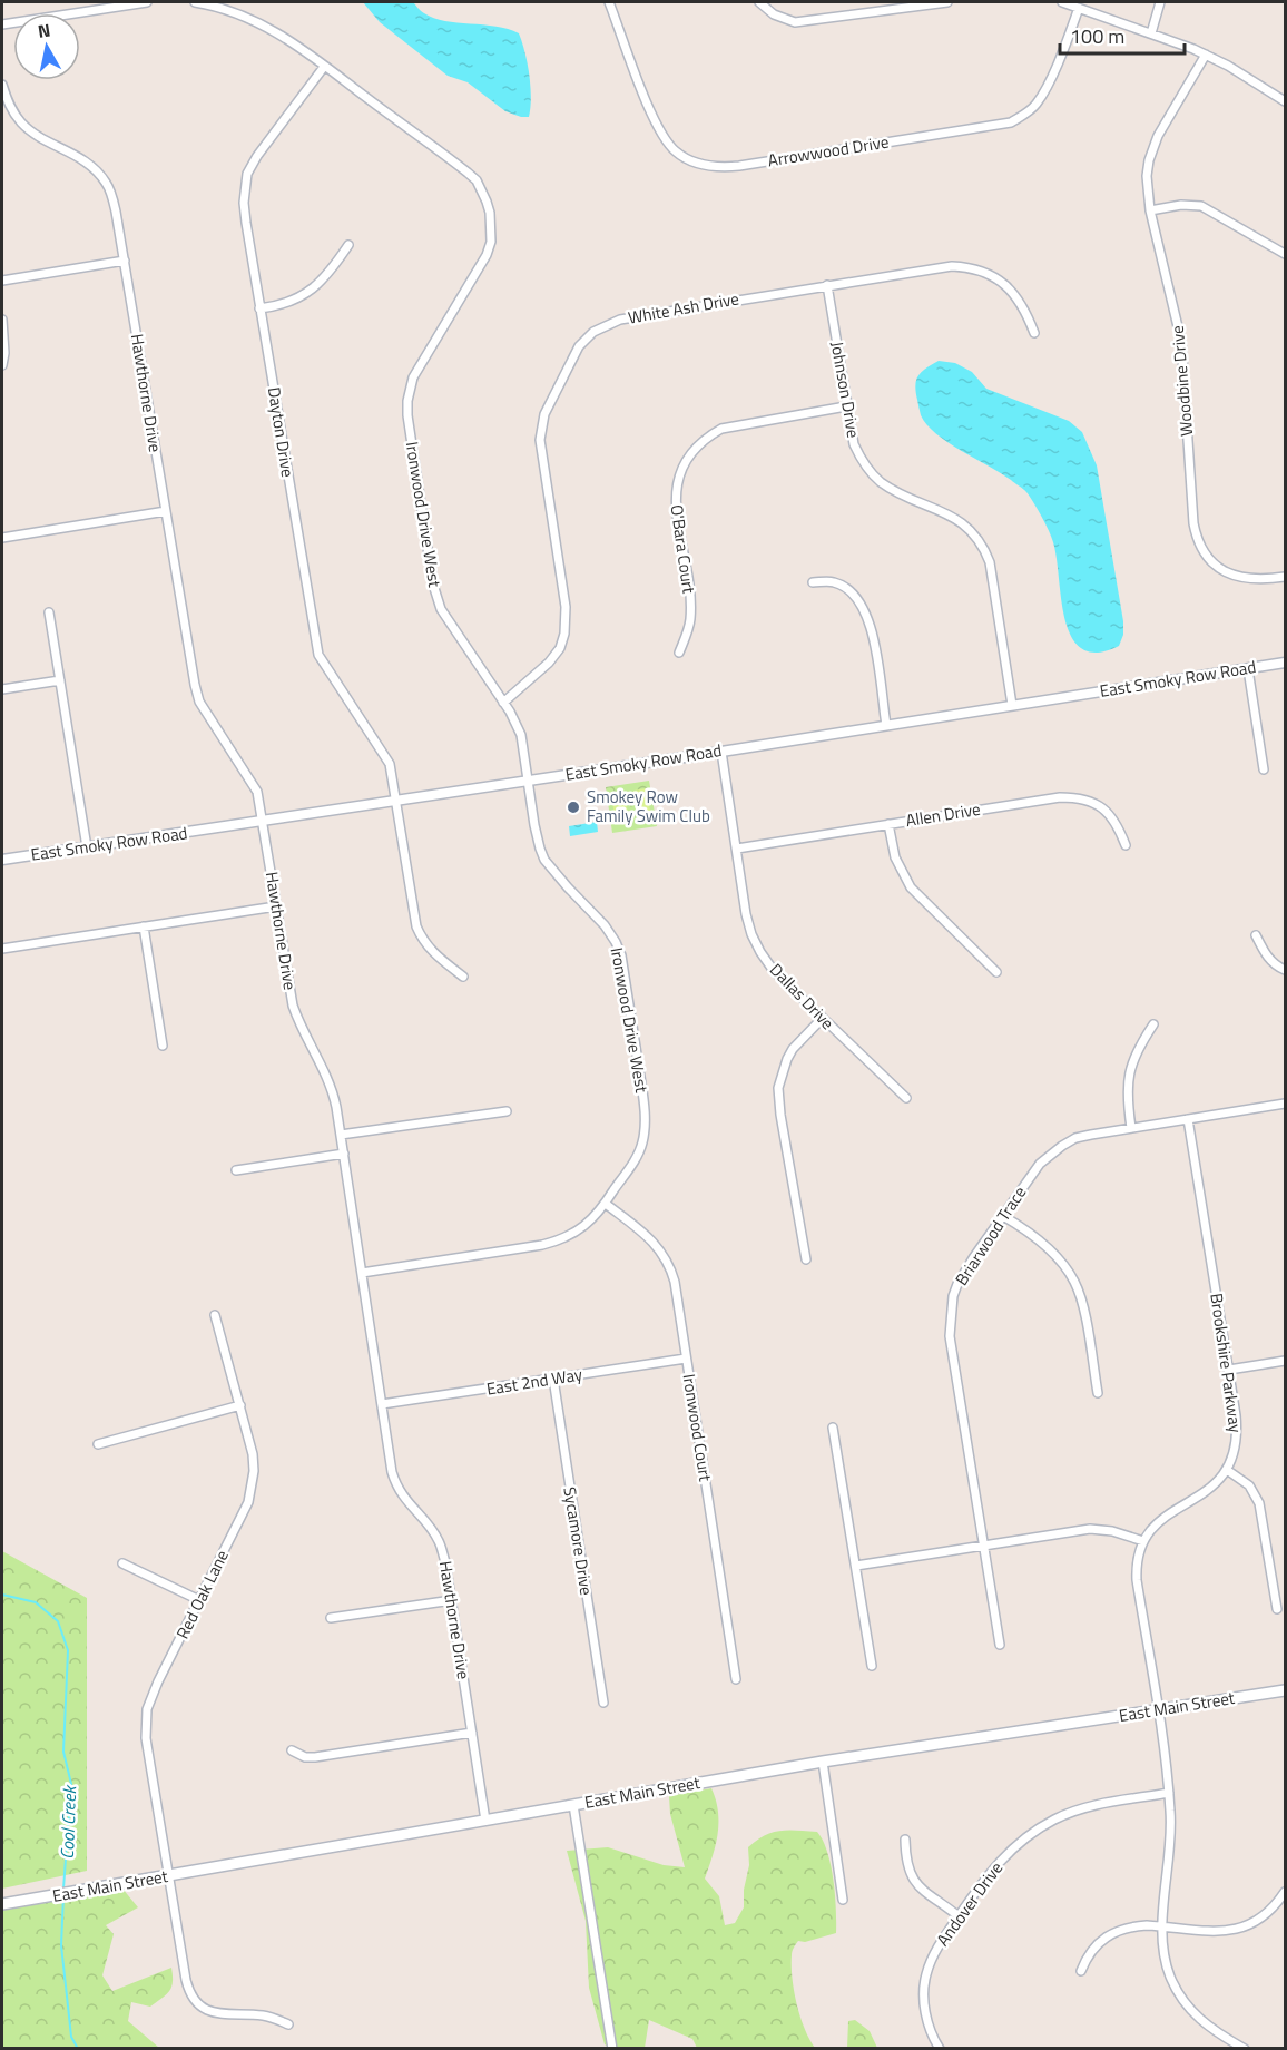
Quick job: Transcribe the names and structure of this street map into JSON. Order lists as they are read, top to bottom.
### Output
{
  "streets": {
    "main road": ["East Main Street"],
    "street": [
      "Arrowwood Drive",
      "White Ash Drive",
      "Woodbine Drive",
      "Johnson Drive",
      "Hawthorne Drive",
      "Dayton Drive",
      "Ironwood Drive West",
      "O'Bara Court",
      "East Smoky Row Road",
      "Allen Drive",
      "Dallas Drive",
      "Briarwood Trace",
      "Brookshire Parkway",
      "East 2nd Way",
      "Ironwood Court",
      "Sycamore Drive",
      "Red Oak Lane",
      "Andover Drive"
    ]
  },
  "crossings": [
    ["White Ash Drive", "Johnson Drive"],
    ["White Ash Drive", "Ironwood Drive West"],
    ["Johnson Drive", "O'Bara Court"],
    ["Johnson Drive", "East Smoky Row Road"],
    ["Hawthorne Drive", "Ironwood Drive West"],
    ["Hawthorne Drive", "East Smoky Row Road"],
    ["Hawthorne Drive", "East 2nd Way"],
    ["Hawthorne Drive", "East Main Street"],
    ["Dayton Drive", "Ironwood Drive West"],
    ["Dayton Drive", "East Smoky Row Road"],
    ["Ironwood Drive West", "East Smoky Row Road"],
    ["Ironwood Drive West", "Ironwood Court"],
    ["East Smoky Row Road", "Dallas Drive"],
    ["Allen Drive", "Dallas Drive"],
    ["Briarwood Trace", "Brookshire Parkway"],
    ["East 2nd Way", "Ironwood Court"],
    ["East 2nd Way", "Sycamore Drive"],
    ["Red Oak Lane", "East Main Street"]
  ],
  "water": ["Cool Creek"],
  "places": ["Smokey Row Family Swim Club"],
  "scale_bar": "100 m",
  "north": "top"
}
